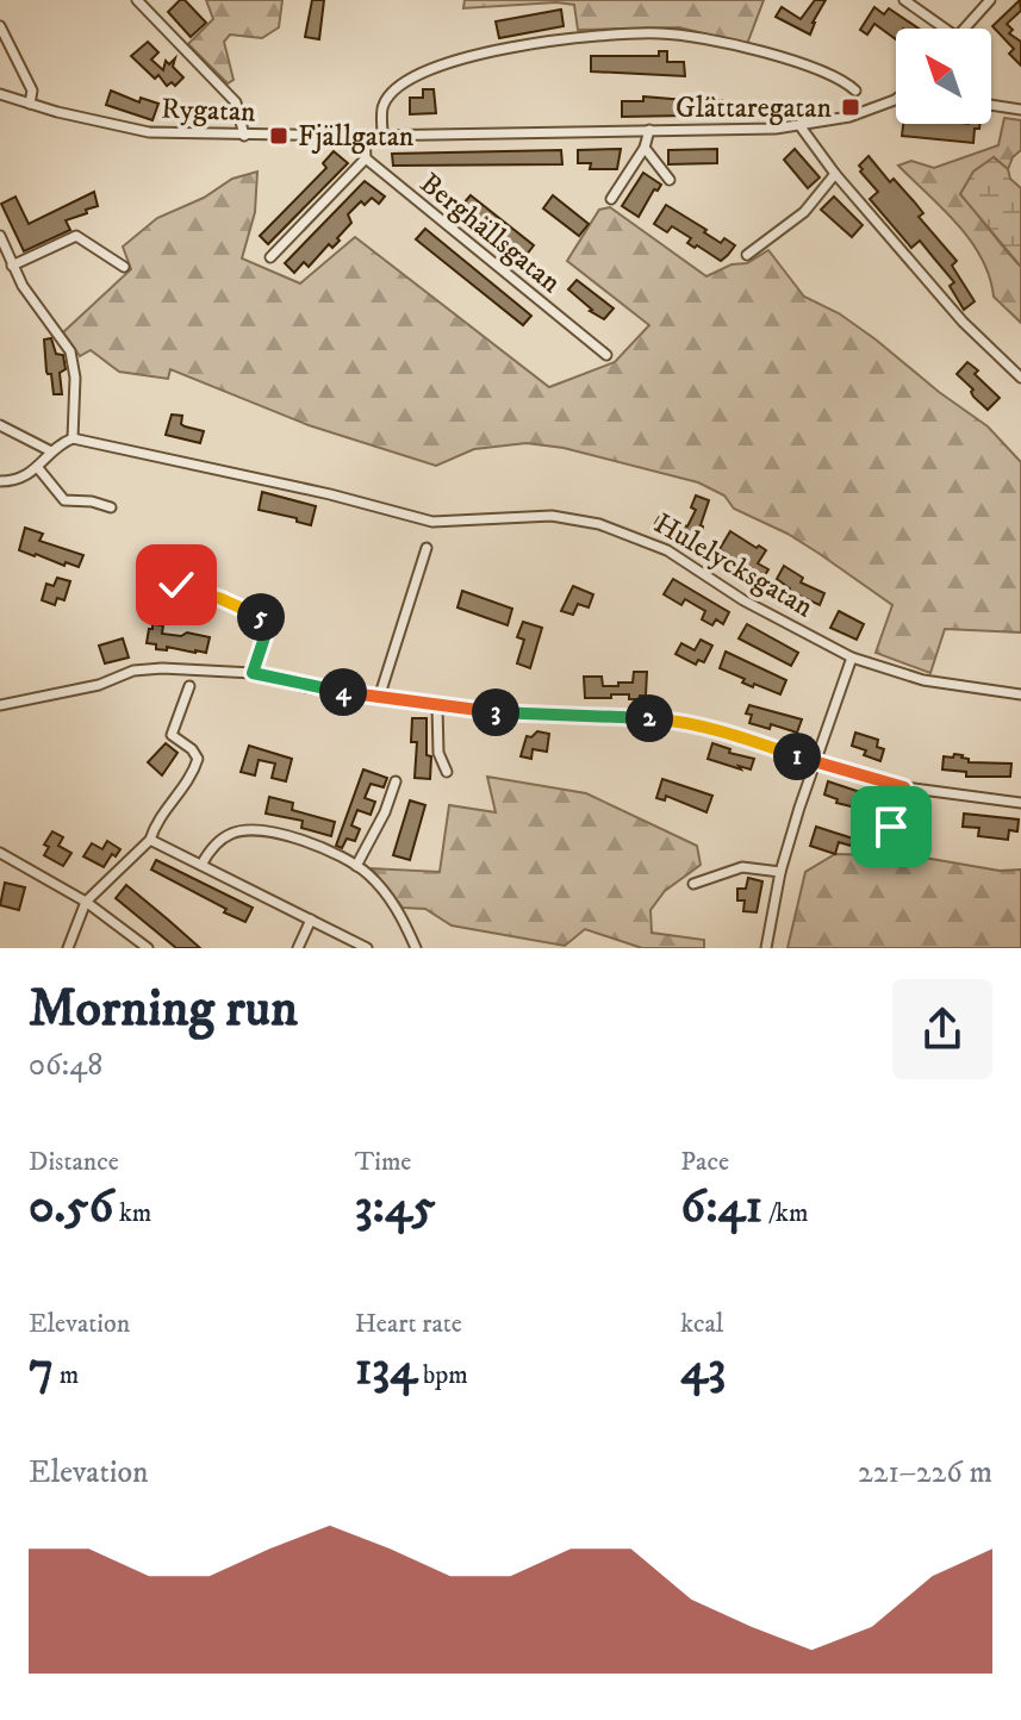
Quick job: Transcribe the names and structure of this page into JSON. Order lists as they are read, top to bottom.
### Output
{
  "streets": {
    "street": ["Rygatan", "Berghällsgatan", "Hulelycksgatan"]
  },
  "places": {
    "transit": ["Glättaregatan", "Fjällgatan"]
  },
  "north": "top left",
  "page": {
    "pins": [
      "5",
      "4",
      "3",
      "2",
      "1"
    ],
    "heading": ["Morning run", "06:48"],
    "stats": [
      ["Distance", "0.56 km"],
      ["Time", "3:45"],
      ["Pace", "6:41 /km"],
      ["Elevation", "7 m"],
      ["Heart rate", "134 bpm"],
      ["kcal", "43"]
    ],
    "chart": ["Elevation", "221–226 m"]
  }
}
